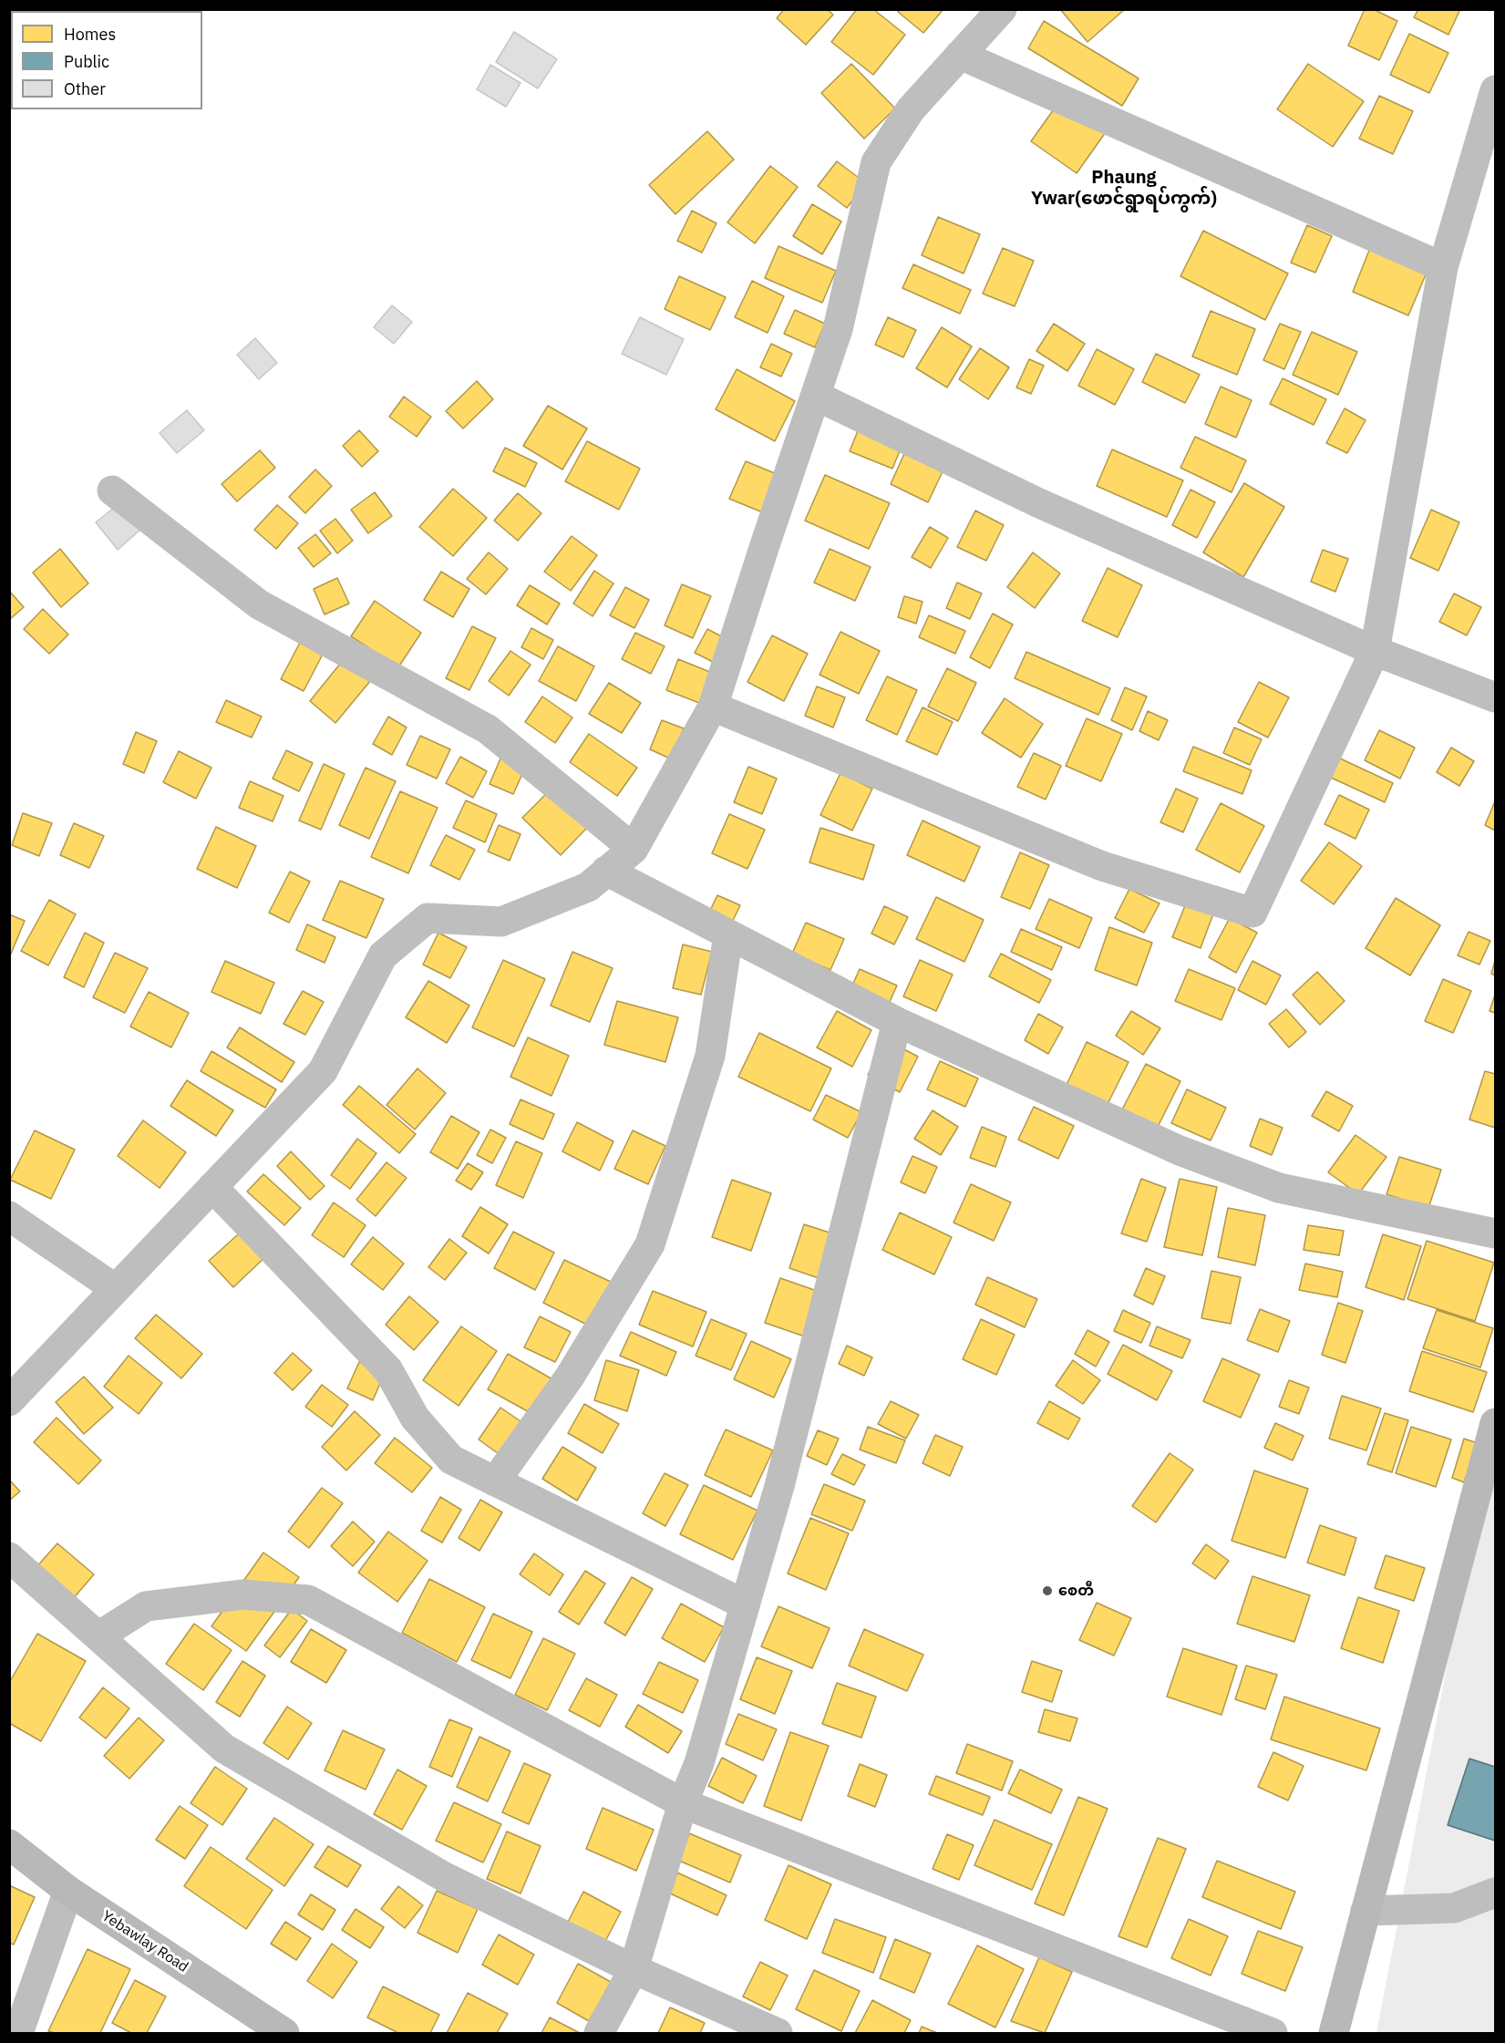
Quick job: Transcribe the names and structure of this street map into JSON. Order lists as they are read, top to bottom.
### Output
{
  "streets": {
    "main road": ["Yebawlay Road"]
  },
  "districts": ["Phaung Ywar(ဖောင်ရွာရပ်ကွက်)"],
  "places": ["စေတီ"],
  "legend": ["Homes", "Public", "Other"]
}
